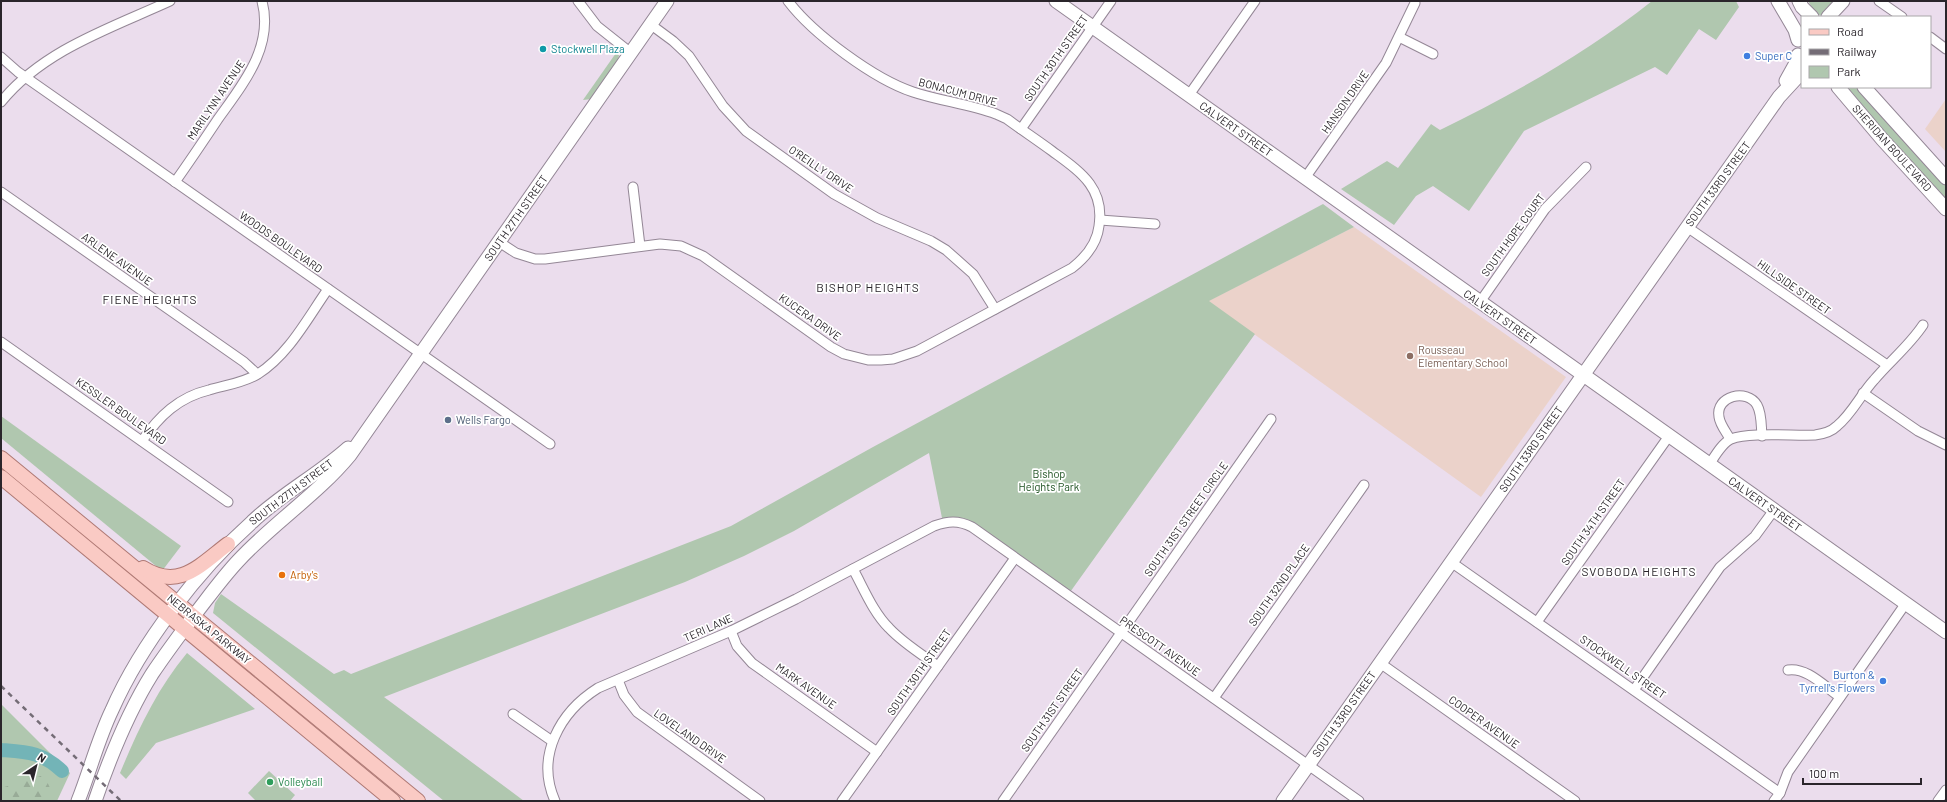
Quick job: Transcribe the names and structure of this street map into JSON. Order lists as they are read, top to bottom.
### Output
{
  "streets": {
    "main road": [
      "CALVERT STREET",
      "SHERIDAN BOULEVARD",
      "SOUTH 33RD STREET",
      "SOUTH 27TH STREET",
      "NEBRASKA PARKWAY"
    ],
    "street": [
      "SOUTH 30TH STREET",
      "BONACUM DRIVE",
      "MARILYNN AVENUE",
      "HANSON DRIVE",
      "O'REILLY DRIVE",
      "SOUTH HOPE COURT",
      "WOODS BOULEVARD",
      "ARLENE AVENUE",
      "HILLSIDE STREET",
      "KUCERA DRIVE",
      "KESSLER BOULEVARD",
      "SOUTH 31ST STREET CIRCLE",
      "SOUTH 34TH STREET",
      "SOUTH 32ND PLACE",
      "TERI LANE",
      "PRESCOTT AVENUE",
      "STOCKWELL STREET",
      "MARK AVENUE",
      "SOUTH 31ST STREET",
      "COOPER AVENUE",
      "LOVELAND DRIVE"
    ]
  },
  "crossings": [
    ["SOUTH 30TH STREET", "BONACUM DRIVE"],
    ["SOUTH 30TH STREET", "CALVERT STREET"],
    ["SOUTH 30TH STREET", "PRESCOTT AVENUE"],
    ["SOUTH 30TH STREET", "MARK AVENUE"],
    ["BONACUM DRIVE", "KUCERA DRIVE"],
    ["MARILYNN AVENUE", "WOODS BOULEVARD"],
    ["HANSON DRIVE", "CALVERT STREET"],
    ["CALVERT STREET", "SOUTH 33RD STREET"],
    ["CALVERT STREET", "SOUTH HOPE COURT"],
    ["CALVERT STREET", "SOUTH 34TH STREET"],
    ["O'REILLY DRIVE", "SOUTH 27TH STREET"],
    ["O'REILLY DRIVE", "KUCERA DRIVE"],
    ["SOUTH 33RD STREET", "HILLSIDE STREET"],
    ["SOUTH 33RD STREET", "PRESCOTT AVENUE"],
    ["SOUTH 33RD STREET", "STOCKWELL STREET"],
    ["SOUTH 33RD STREET", "COOPER AVENUE"],
    ["SOUTH 27TH STREET", "WOODS BOULEVARD"],
    ["SOUTH 27TH STREET", "KUCERA DRIVE"],
    ["SOUTH 27TH STREET", "NEBRASKA PARKWAY"],
    ["SOUTH 31ST STREET CIRCLE", "PRESCOTT AVENUE"],
    ["SOUTH 31ST STREET CIRCLE", "SOUTH 31ST STREET"],
    ["SOUTH 34TH STREET", "STOCKWELL STREET"],
    ["SOUTH 32ND PLACE", "PRESCOTT AVENUE"],
    ["TERI LANE", "PRESCOTT AVENUE"],
    ["TERI LANE", "MARK AVENUE"],
    ["TERI LANE", "LOVELAND DRIVE"],
    ["PRESCOTT AVENUE", "SOUTH 31ST STREET"]
  ],
  "districts": ["BISHOP HEIGHTS", "FIENE HEIGHTS", "SVOBODA HEIGHTS"],
  "parks": ["Bishop Heights Park"],
  "places": [
    "Stockwell Plaza",
    "Super C",
    "Rousseau Elementary School",
    "Wells Fargo",
    "Arby's",
    "Burton & Tyrrell's Flowers",
    "Volleyball"
  ],
  "legend": ["Road", "Railway", "Park"],
  "scale_bar": "100 m",
  "north": "top right"
}
